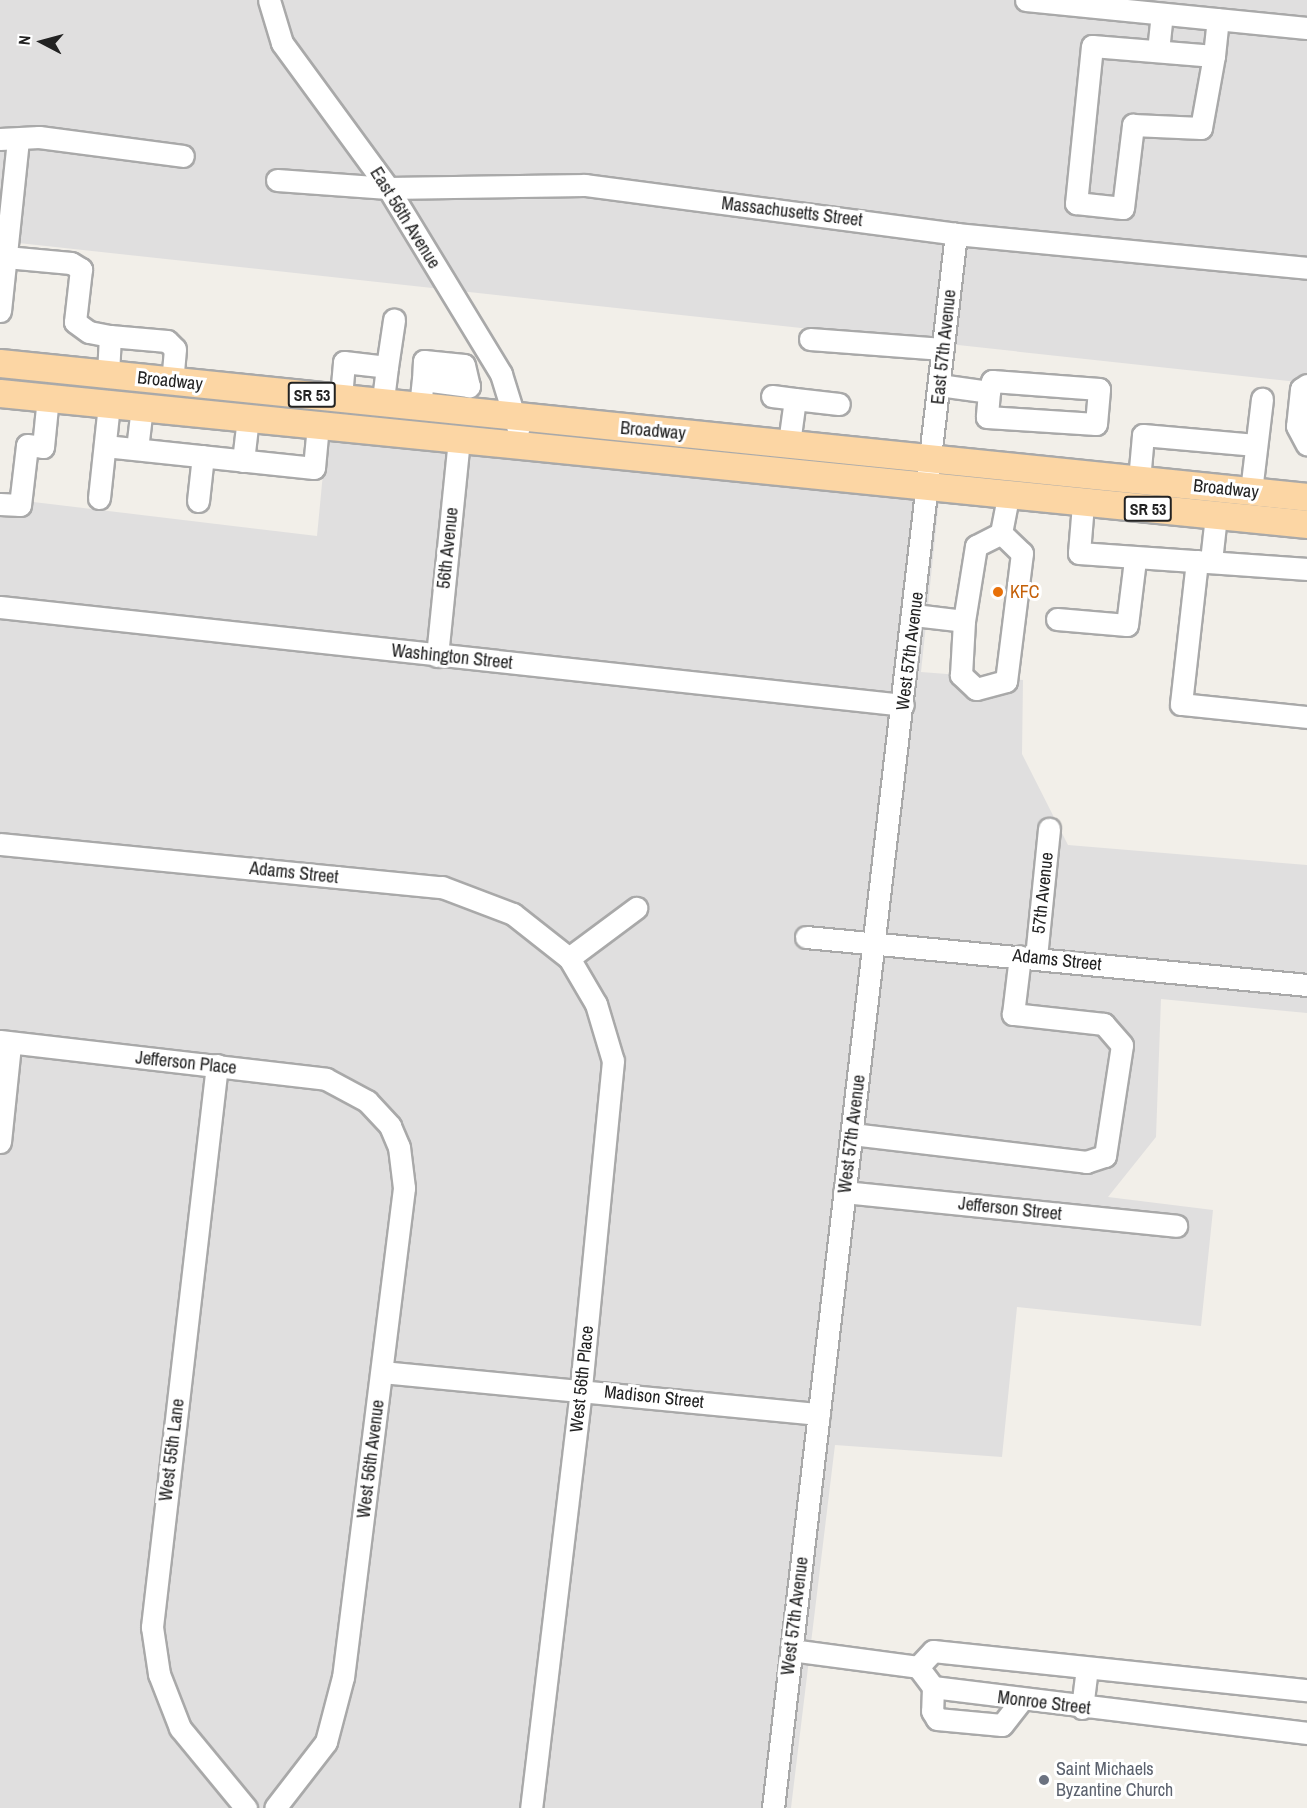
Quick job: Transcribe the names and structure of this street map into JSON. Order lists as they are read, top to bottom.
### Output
{
  "streets": {
    "main road": ["Broadway", "SR 53"],
    "street": [
      "Massachusetts Street",
      "East 56th Avenue",
      "East 57th Avenue",
      "56th Avenue",
      "West 57th Avenue",
      "Washington Street",
      "Adams Street",
      "57th Avenue",
      "Jefferson Place",
      "Jefferson Street",
      "West 56th Place",
      "Madison Street",
      "West 55th Lane",
      "West 56th Avenue",
      "Monroe Street"
    ]
  },
  "crossings": [
    ["Massachusetts Street", "East 56th Avenue"],
    ["Massachusetts Street", "East 57th Avenue"],
    ["East 56th Avenue", "Broadway"],
    ["East 57th Avenue", "Broadway"],
    ["East 57th Avenue", "West 57th Avenue"],
    ["Broadway", "56th Avenue"],
    ["Broadway", "West 57th Avenue"],
    ["56th Avenue", "Washington Street"],
    ["West 57th Avenue", "Washington Street"],
    ["West 57th Avenue", "Adams Street"],
    ["West 57th Avenue", "57th Avenue"],
    ["West 57th Avenue", "Jefferson Street"],
    ["West 57th Avenue", "Madison Street"],
    ["Adams Street", "57th Avenue"],
    ["Adams Street", "West 56th Place"],
    ["Jefferson Place", "West 55th Lane"],
    ["Jefferson Place", "West 56th Avenue"],
    ["West 56th Place", "Madison Street"],
    ["Madison Street", "West 56th Avenue"]
  ],
  "places": ["KFC", "Saint Michaels Byzantine Church"],
  "north": "left"
}
